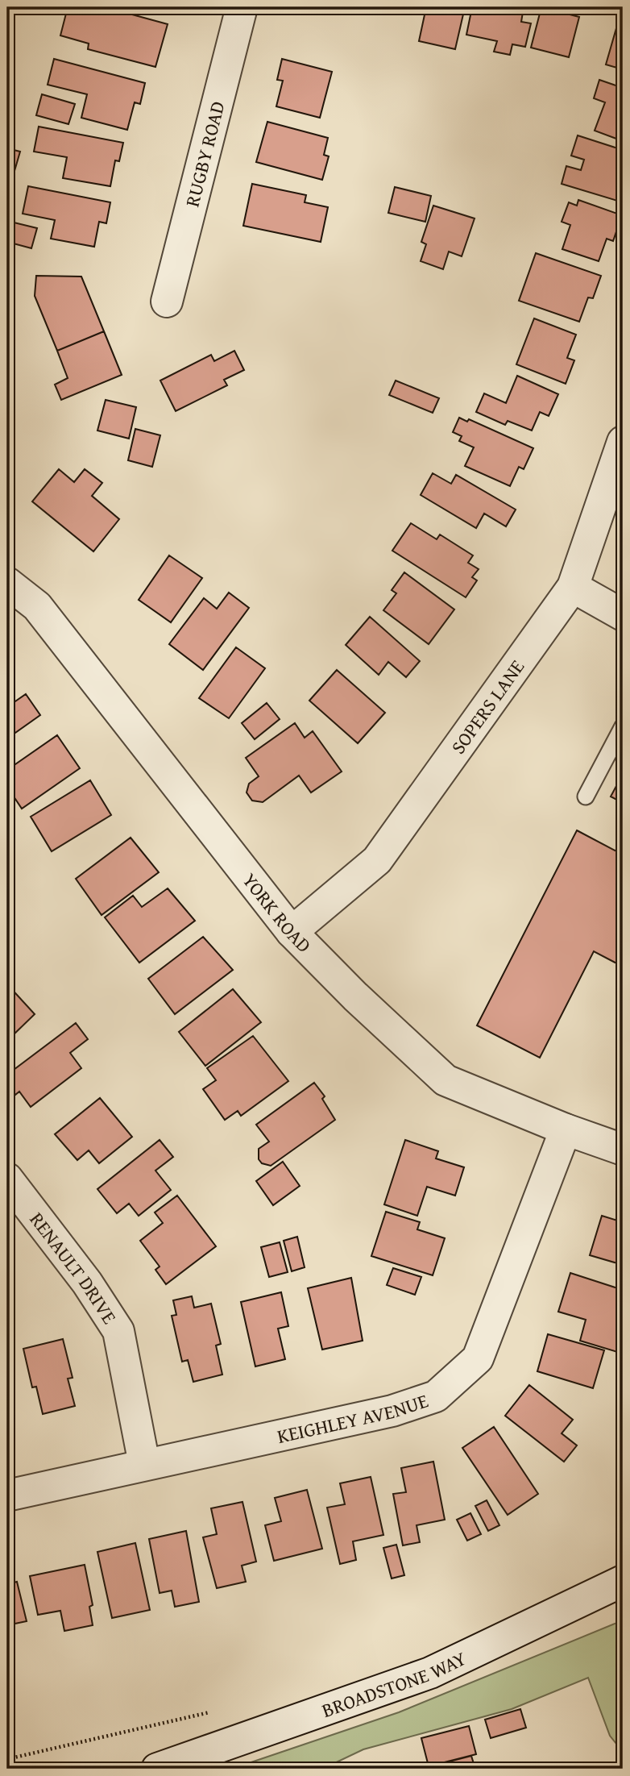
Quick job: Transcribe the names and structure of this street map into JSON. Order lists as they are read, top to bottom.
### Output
{
  "streets": {
    "street": [
      "RUGBY ROAD",
      "SOPERS LANE",
      "YORK ROAD",
      "RENAULT DRIVE",
      "KEIGHLEY AVENUE",
      "BROADSTONE WAY"
    ]
  },
  "crossings": [
    ["SOPERS LANE", "YORK ROAD"],
    ["YORK ROAD", "KEIGHLEY AVENUE"],
    ["RENAULT DRIVE", "KEIGHLEY AVENUE"]
  ]
}
